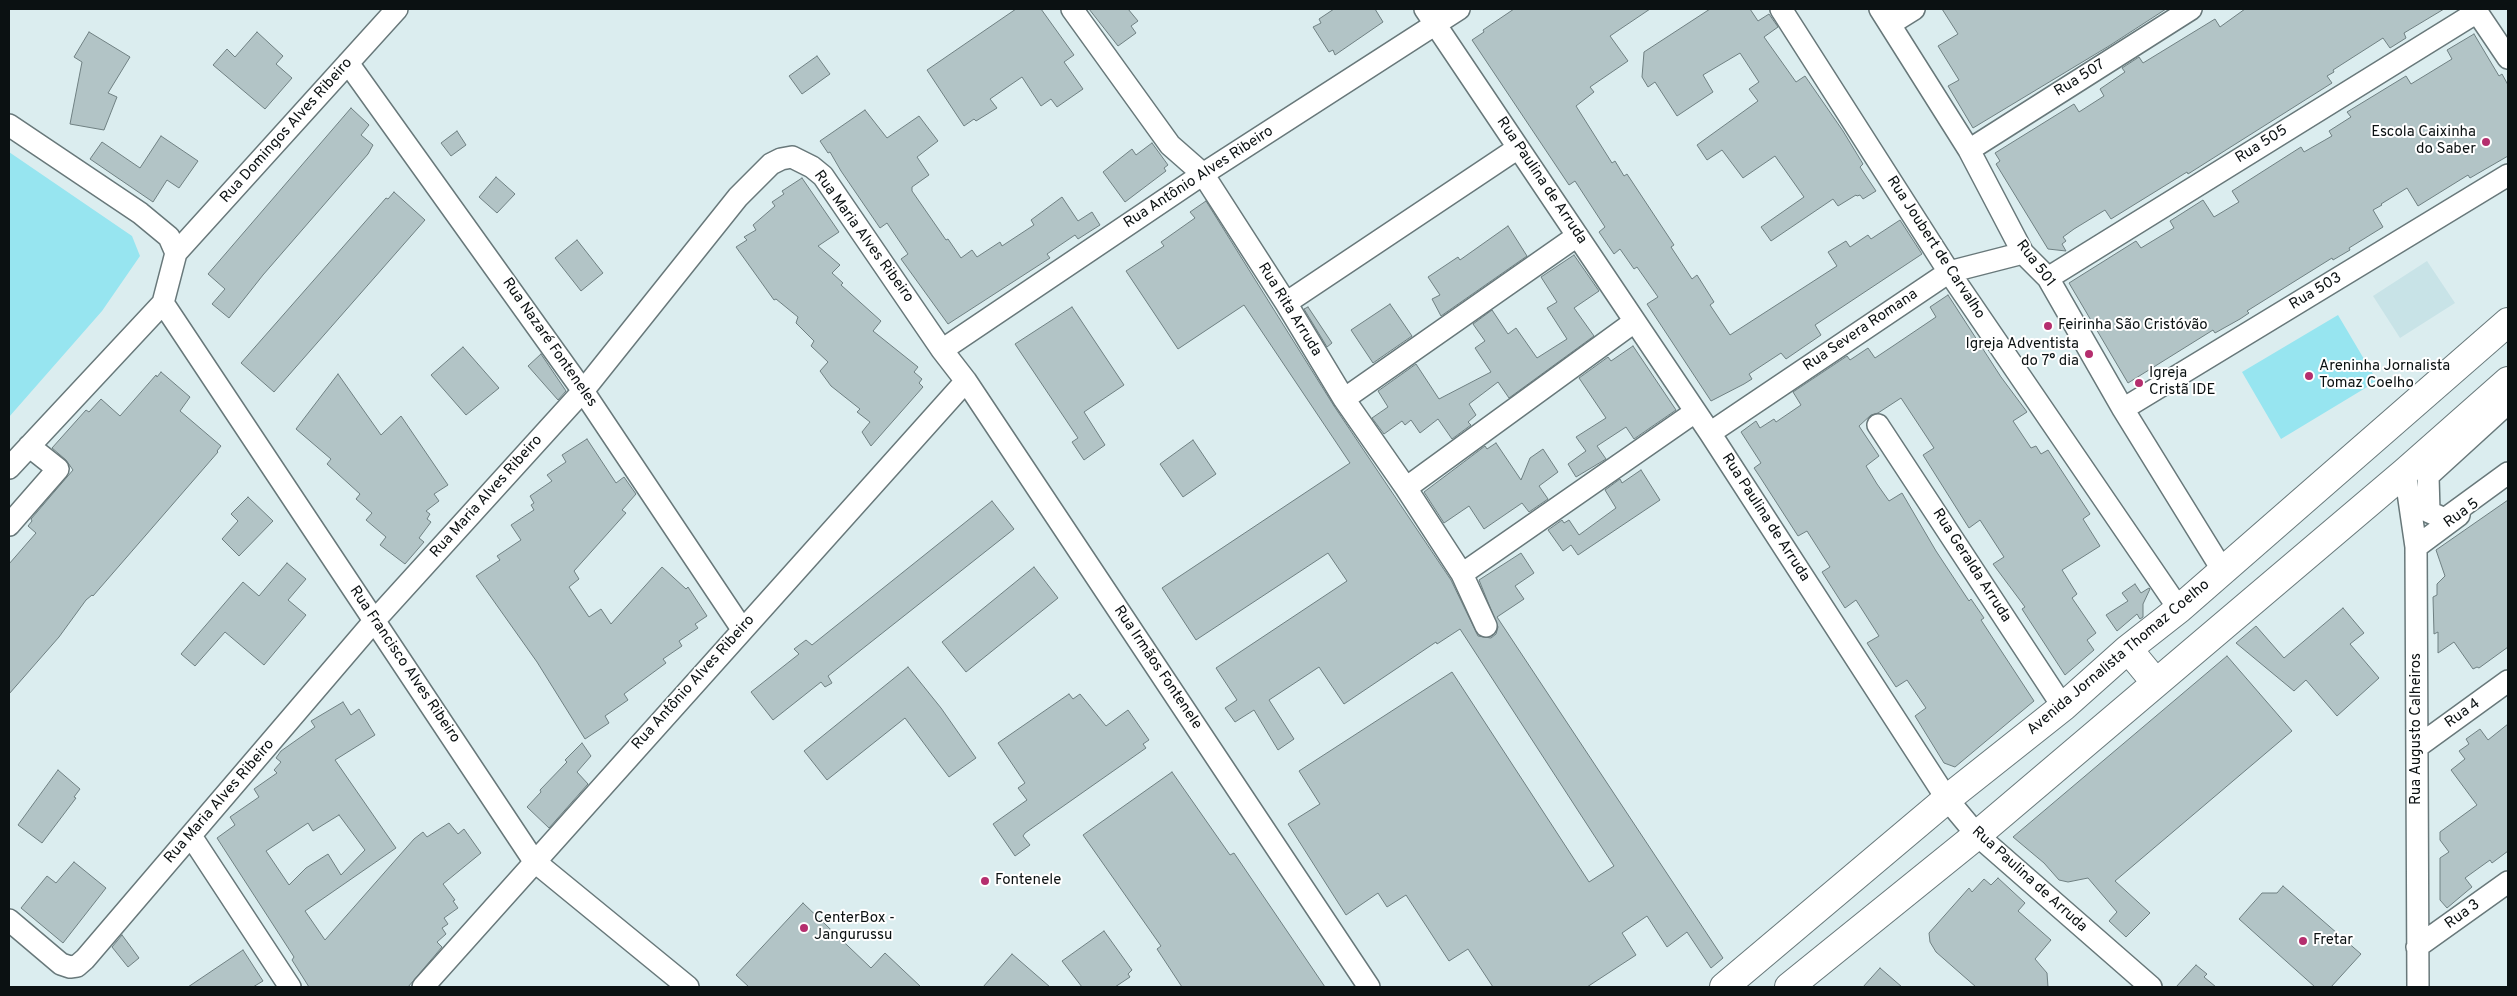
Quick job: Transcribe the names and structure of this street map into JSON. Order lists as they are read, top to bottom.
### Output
{
  "streets": {
    "main road": ["Avenida Jornalista Thomaz Coelho"],
    "street": [
      "Rua 507",
      "Rua Domingos Alves Ribeiro",
      "Rua 505",
      "Rua Antônio Alves Ribeiro",
      "Rua Paulina de Arruda",
      "Rua Maria Alves Ribeiro",
      "Rua Joubert de Carvalho",
      "Rua 501",
      "Rua 503",
      "Rua Rita Arruda",
      "Rua Severa Romana",
      "Rua Nazaré Fonteneles",
      "Rua 5",
      "Rua Geralda Arruda",
      "Rua Francisco Alves Ribeiro",
      "Rua Irmãos Fontenele",
      "Rua 4",
      "Rua Augusto Calheiros",
      "Rua 3"
    ]
  },
  "crossings": [
    ["Rua 507", "Rua 501"],
    ["Rua Domingos Alves Ribeiro", "Rua Nazaré Fonteneles"],
    ["Rua 505", "Rua 501"],
    ["Rua Antônio Alves Ribeiro", "Rua Paulina de Arruda"],
    ["Rua Antônio Alves Ribeiro", "Rua Maria Alves Ribeiro"],
    ["Rua Antônio Alves Ribeiro", "Rua Rita Arruda"],
    ["Rua Antônio Alves Ribeiro", "Rua Nazaré Fonteneles"],
    ["Rua Antônio Alves Ribeiro", "Rua Francisco Alves Ribeiro"],
    ["Rua Antônio Alves Ribeiro", "Rua Irmãos Fontenele"],
    ["Rua Paulina de Arruda", "Rua Severa Romana"],
    ["Rua Paulina de Arruda", "Avenida Jornalista Thomaz Coelho"],
    ["Rua Maria Alves Ribeiro", "Rua Nazaré Fonteneles"],
    ["Rua Maria Alves Ribeiro", "Rua Francisco Alves Ribeiro"],
    ["Rua Maria Alves Ribeiro", "Rua Irmãos Fontenele"],
    ["Rua Joubert de Carvalho", "Rua Severa Romana"],
    ["Rua Joubert de Carvalho", "Avenida Jornalista Thomaz Coelho"],
    ["Rua 501", "Rua 503"],
    ["Rua 501", "Rua Severa Romana"],
    ["Rua 501", "Avenida Jornalista Thomaz Coelho"],
    ["Rua 5", "Rua Augusto Calheiros"],
    ["Rua Geralda Arruda", "Avenida Jornalista Thomaz Coelho"],
    ["Rua 4", "Rua Augusto Calheiros"],
    ["Rua Augusto Calheiros", "Rua 3"]
  ],
  "places": [
    "Escola Caixinha do Saber",
    "Feirinha São Cristóvão",
    "Igreja Adventista do 7° dia",
    "Areninha Jornalista Tomaz Coelho",
    "Igreja Cristã IDE",
    "Fontenele",
    "CenterBox - Jangurussu",
    "Fretar"
  ]
}
